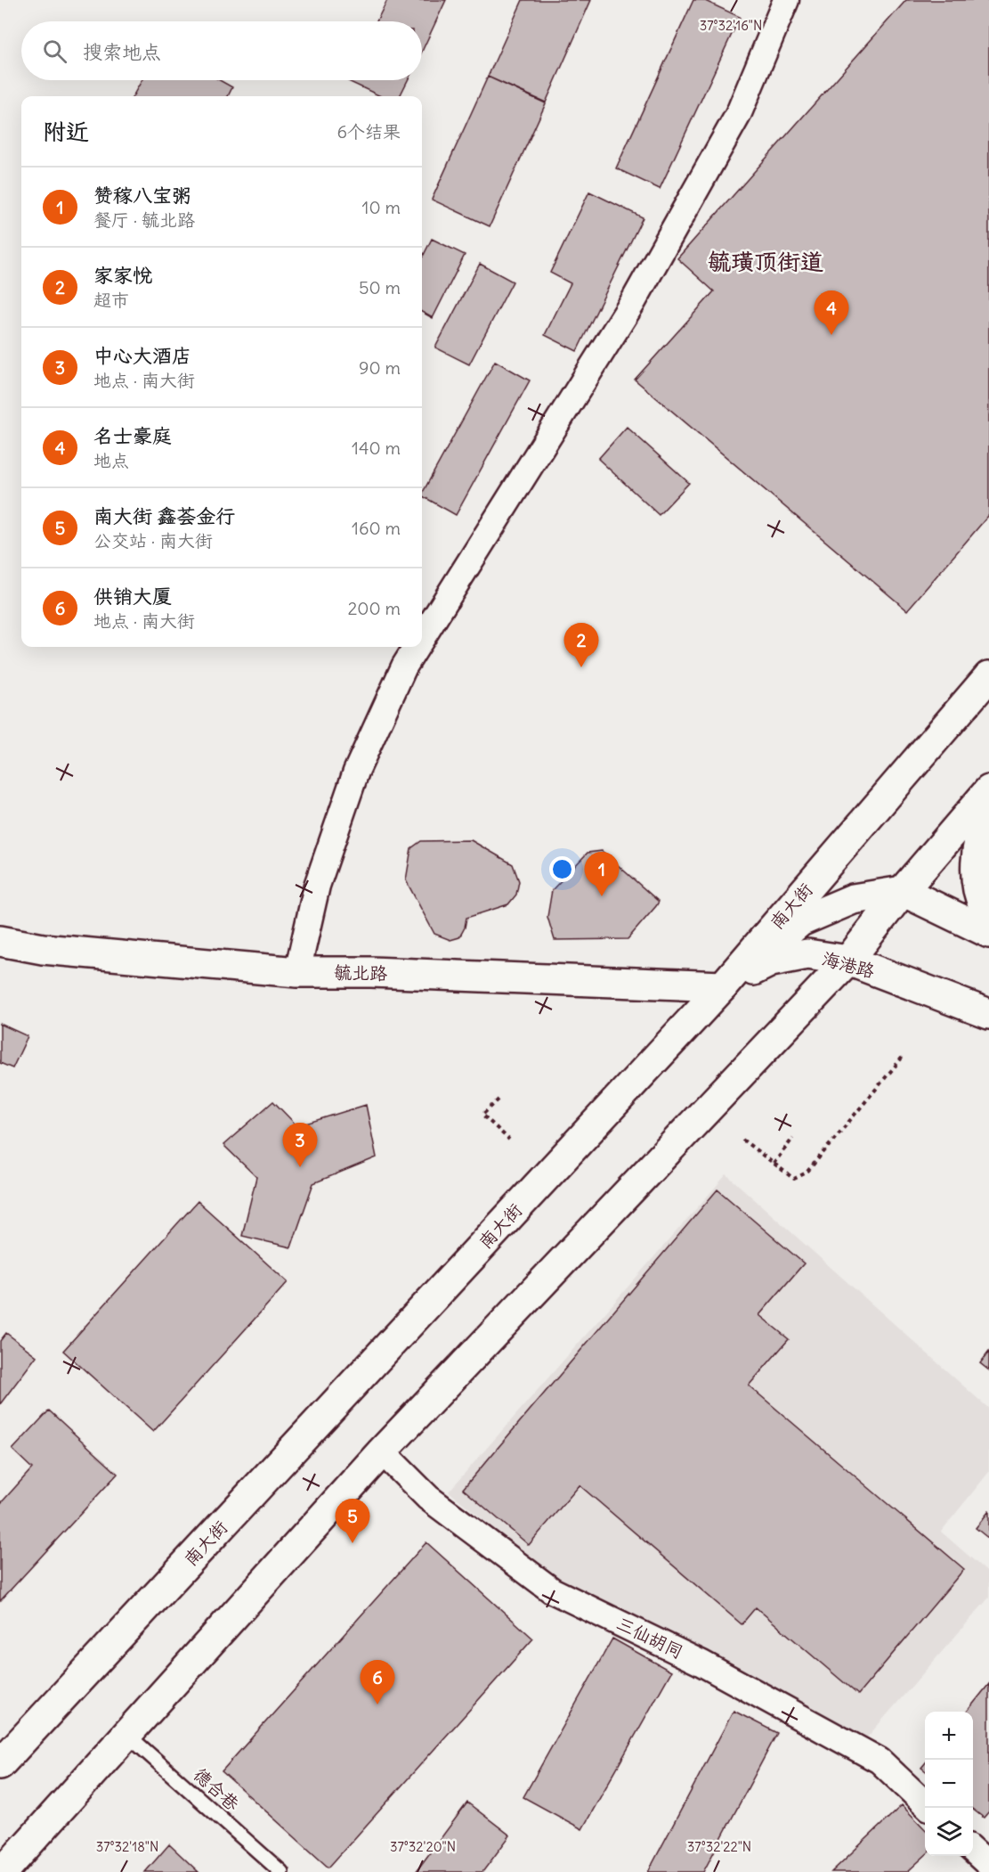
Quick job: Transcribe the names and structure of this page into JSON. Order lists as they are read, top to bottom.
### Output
{
  "streets": {
    "main road": ["南大街", "海港路", "毓北路"],
    "street": ["三仙胡同"],
    "lane": ["德合巷"]
  },
  "crossings": [
    ["南大街", "海港路"],
    ["南大街", "毓北路"],
    ["海港路", "毓北路"]
  ],
  "districts": ["毓璜顶街道"],
  "page": {
    "search": "搜索地点",
    "heading": ["附近", "6个结果"],
    "list": [
      {
        "mark": "1",
        "name": "赞稼八宝粥",
        "note": "餐厅 · 毓北路",
        "value": "10 m"
      },
      {
        "mark": "2",
        "name": "家家悦",
        "note": "超市",
        "value": "50 m"
      },
      {
        "mark": "3",
        "name": "中心大酒店",
        "note": "地点 · 南大街",
        "value": "90 m"
      },
      {
        "mark": "4",
        "name": "名士豪庭",
        "note": "地点",
        "value": "140 m"
      },
      {
        "mark": "5",
        "name": "南大街 鑫荟金行",
        "note": "公交站 · 南大街",
        "value": "160 m"
      },
      {
        "mark": "6",
        "name": "供销大厦",
        "note": "地点 · 南大街",
        "value": "200 m"
      }
    ],
    "pins": [
      "4",
      "2",
      "1",
      "3",
      "5",
      "6"
    ],
    "map_buttons": ["+", "−"]
  },
  "coordinates": [
    "37°32'16\"N",
    "37°32'18\"N",
    "37°32'20\"N",
    "37°32'22\"N"
  ]
}
